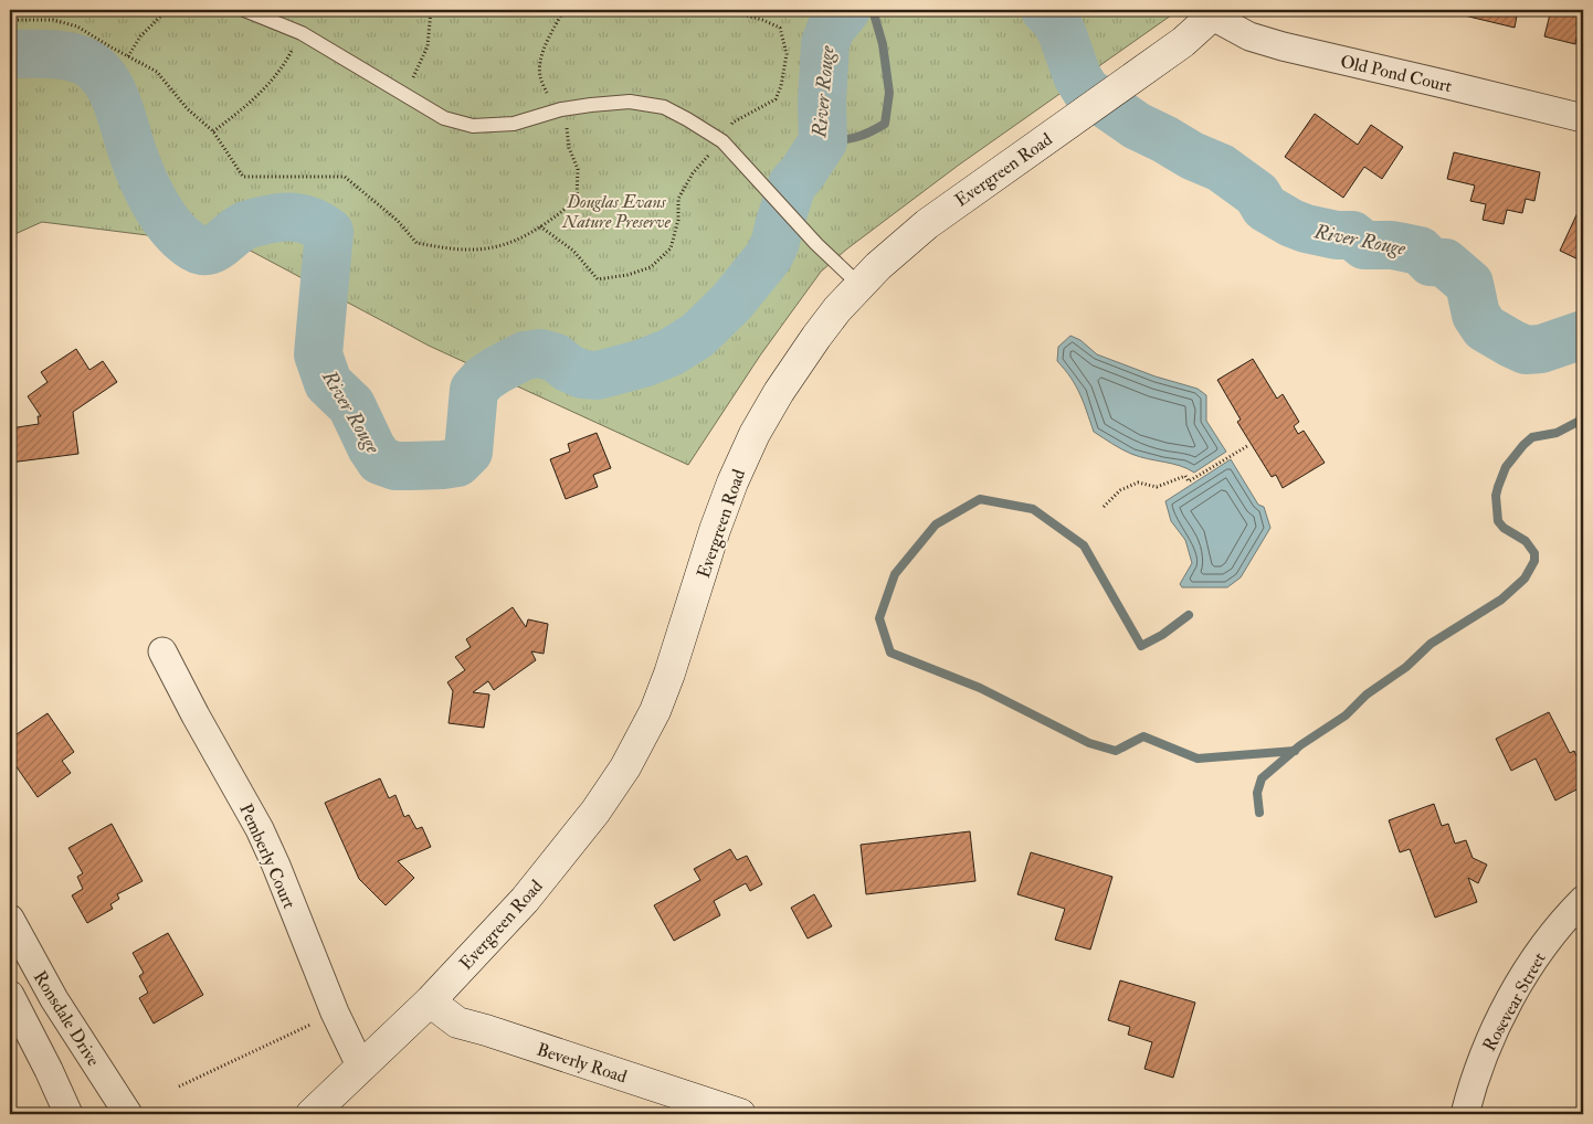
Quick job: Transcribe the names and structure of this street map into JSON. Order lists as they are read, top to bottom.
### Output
{
  "streets": {
    "street": [
      "Old Pond Court",
      "Evergreen Road",
      "Pemberly Court",
      "Rosevear Street",
      "Ronsdale Drive",
      "Beverly Road"
    ]
  },
  "crossings": [
    ["Old Pond Court", "Evergreen Road"],
    ["Evergreen Road", "Pemberly Court"],
    ["Evergreen Road", "Beverly Road"]
  ],
  "water": ["River Rouge"],
  "parks": ["Douglas Evans Nature Preserve"]
}
